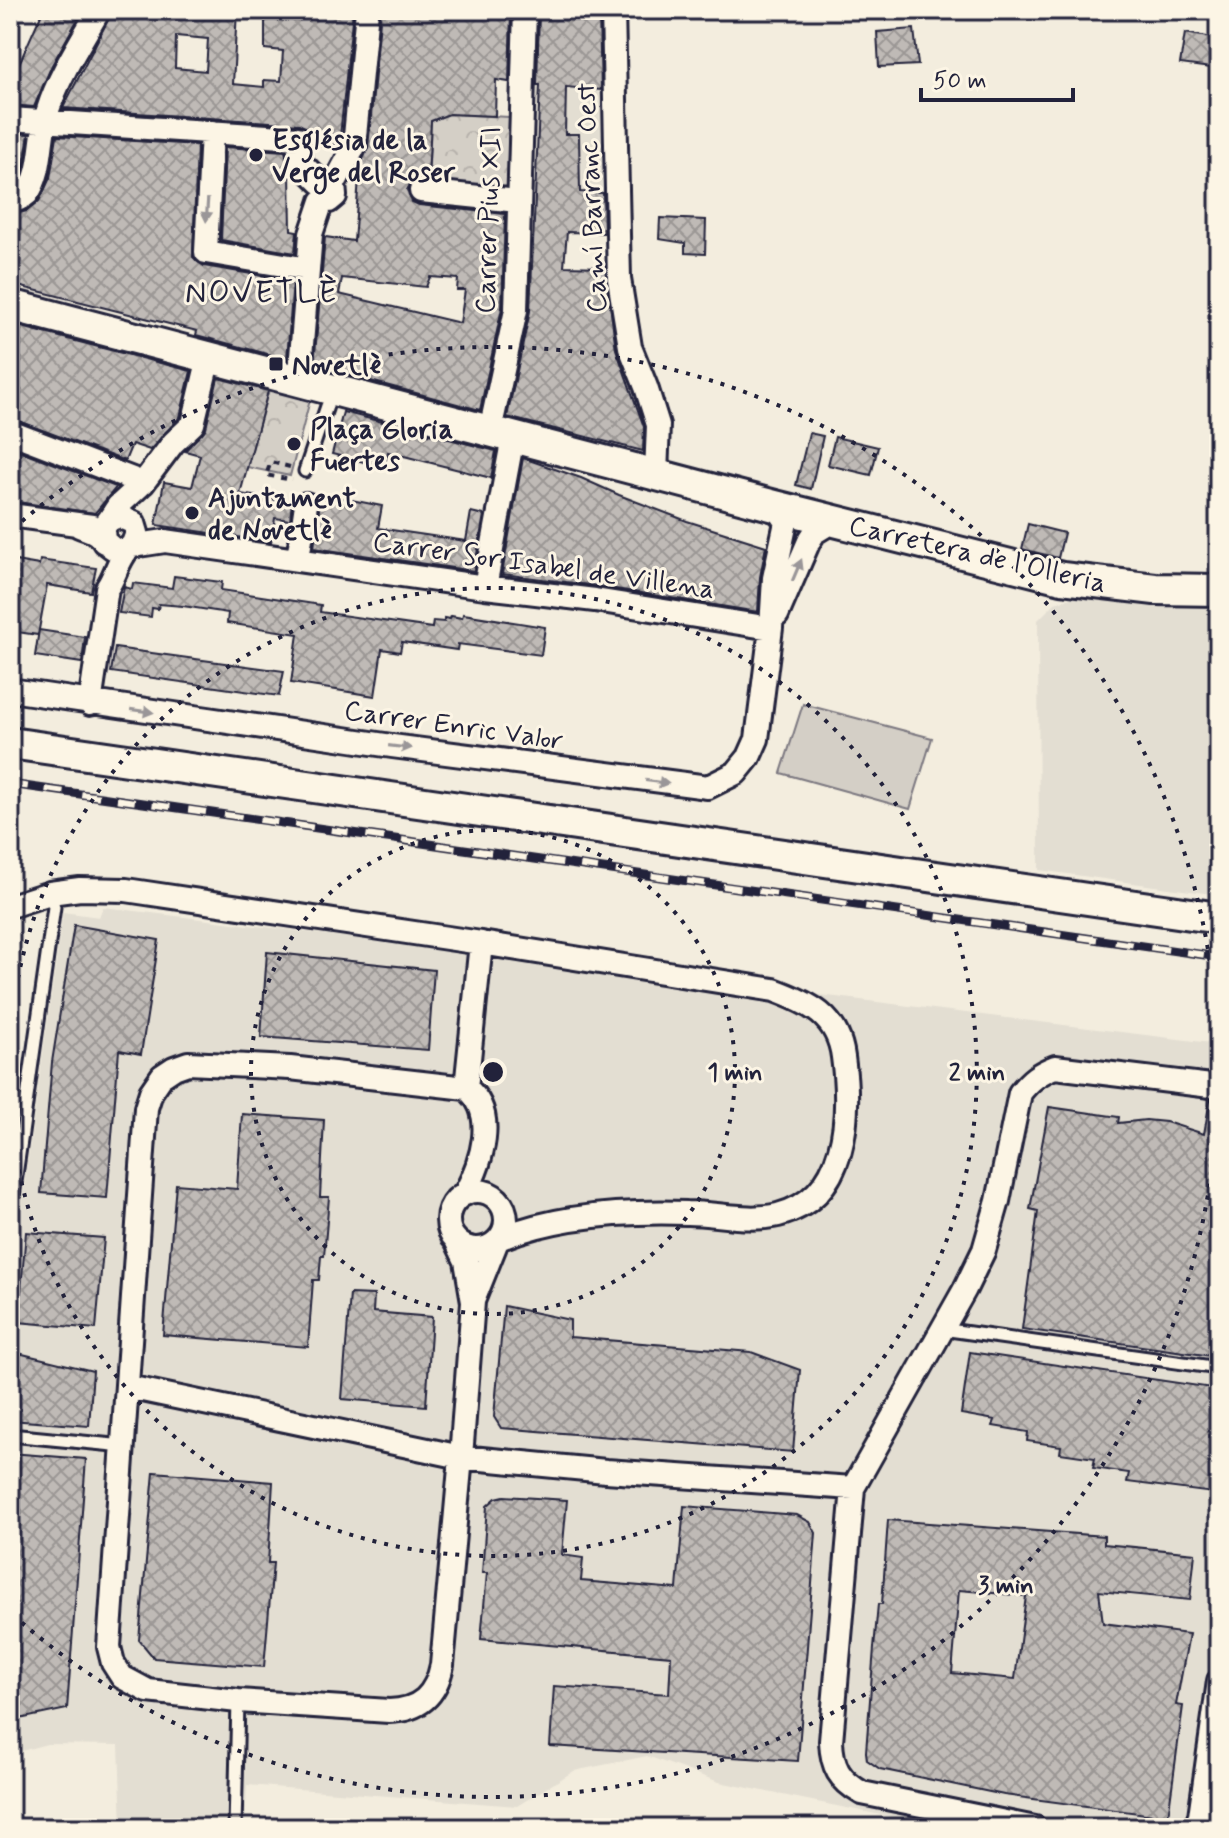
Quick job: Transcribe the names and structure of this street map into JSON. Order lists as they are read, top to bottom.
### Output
{
  "streets": {
    "street": [
      "Camí Barranc Oest",
      "Carrer Pius XII",
      "Carretera de l'Olleria",
      "Carrer Sor Isabel de Villena",
      "Carrer Enric Valor"
    ]
  },
  "crossings": [
    ["Camí Barranc Oest", "Carretera de l'Olleria"],
    ["Carrer Pius XII", "Carretera de l'Olleria"],
    ["Carrer Pius XII", "Carrer Sor Isabel de Villena"],
    ["Carretera de l'Olleria", "Carrer Enric Valor"],
    ["Carrer Sor Isabel de Villena", "Carrer Enric Valor"]
  ],
  "districts": ["NOVETLÈ"],
  "places": {
    "other": ["Església de la Verge del Roser", "Plaça Gloria Fuertes", "Ajuntament de Novetlè"],
    "transit": ["Novetlè"]
  },
  "scale_bar": "50 m",
  "rings": ["1 min", "2 min", "3 min"]
}
